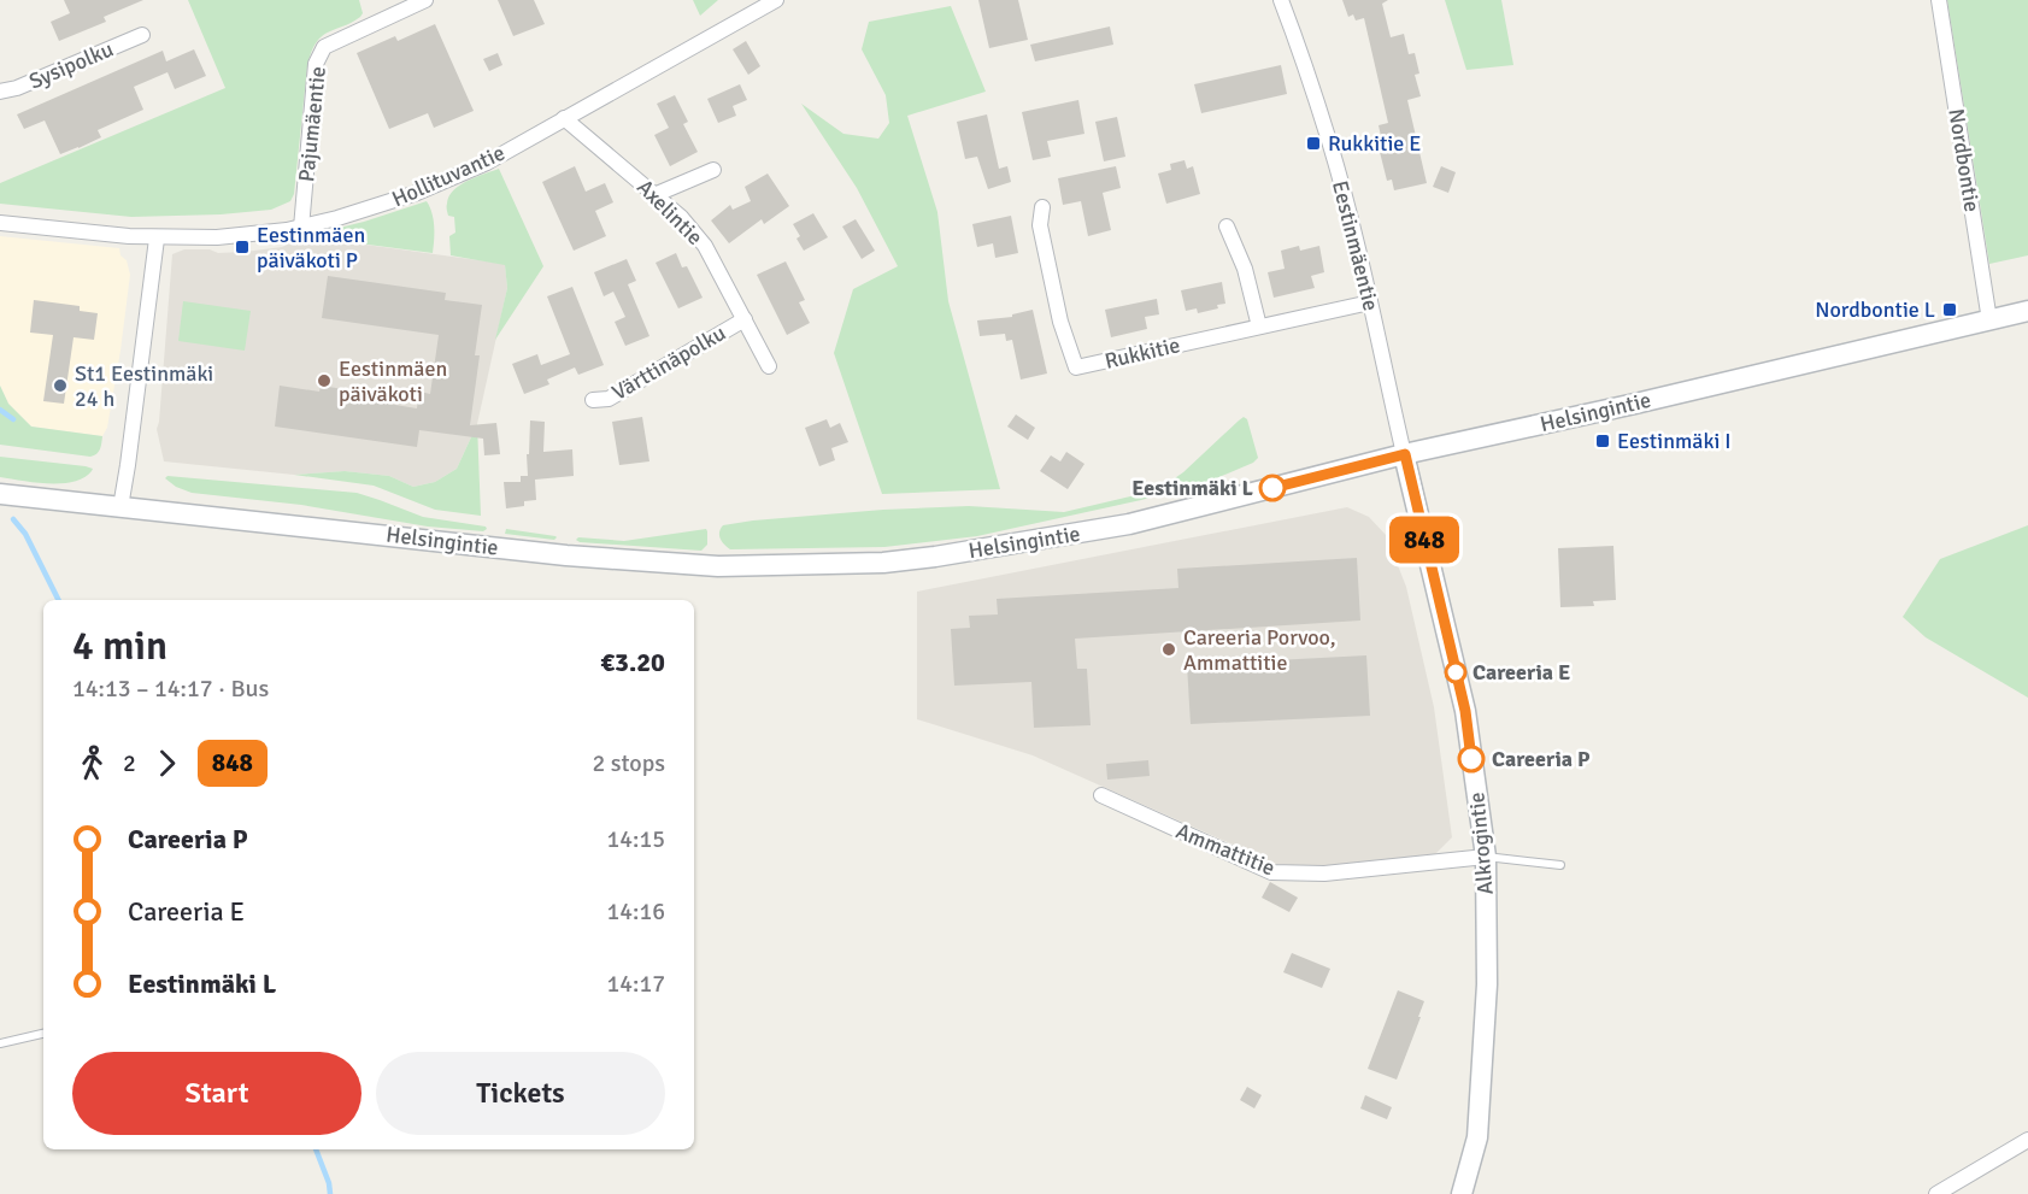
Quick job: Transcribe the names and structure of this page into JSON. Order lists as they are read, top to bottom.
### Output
{
  "streets": {
    "main road": ["Helsingintie", "Alkrogintie"],
    "street": [
      "Sysipolku",
      "Pajumäentie",
      "Nordbontie",
      "Hollituvantie",
      "Axelintie",
      "Eestinmäentie",
      "Rukkitie",
      "Värttinäpolku",
      "Ammattitie"
    ]
  },
  "crossings": [
    ["Pajumäentie", "Hollituvantie"],
    ["Nordbontie", "Helsingintie"],
    ["Hollituvantie", "Axelintie"],
    ["Axelintie", "Värttinäpolku"],
    ["Eestinmäentie", "Rukkitie"],
    ["Eestinmäentie", "Helsingintie"],
    ["Eestinmäentie", "Alkrogintie"],
    ["Helsingintie", "Alkrogintie"],
    ["Alkrogintie", "Ammattitie"]
  ],
  "places": {
    "transit": [
      "Rukkitie E",
      "Eestinmäen päiväkoti P",
      "Nordbontie L",
      "Eestinmäki I"
    ],
    "other": [
      "Eestinmäen päiväkoti",
      "St1 Eestinmäki 24 h",
      "Eestinmäki L",
      "Careeria Porvoo, Ammattitie",
      "Careeria E",
      "Careeria P"
    ]
  },
  "lines": ["bus line 848"],
  "page": {
    "on_map": "848",
    "heading": ["4 min", "14:13 – 14:17 · Bus", "€3.20"],
    "legs": ["2", "848", "2 stops"],
    "list": [
      {
        "name": "Careeria P",
        "value": "14:15"
      },
      {
        "name": "Careeria E",
        "value": "14:16"
      },
      {
        "name": "Eestinmäki L",
        "value": "14:17"
      }
    ],
    "buttons": ["Start", "Tickets"]
  }
}
